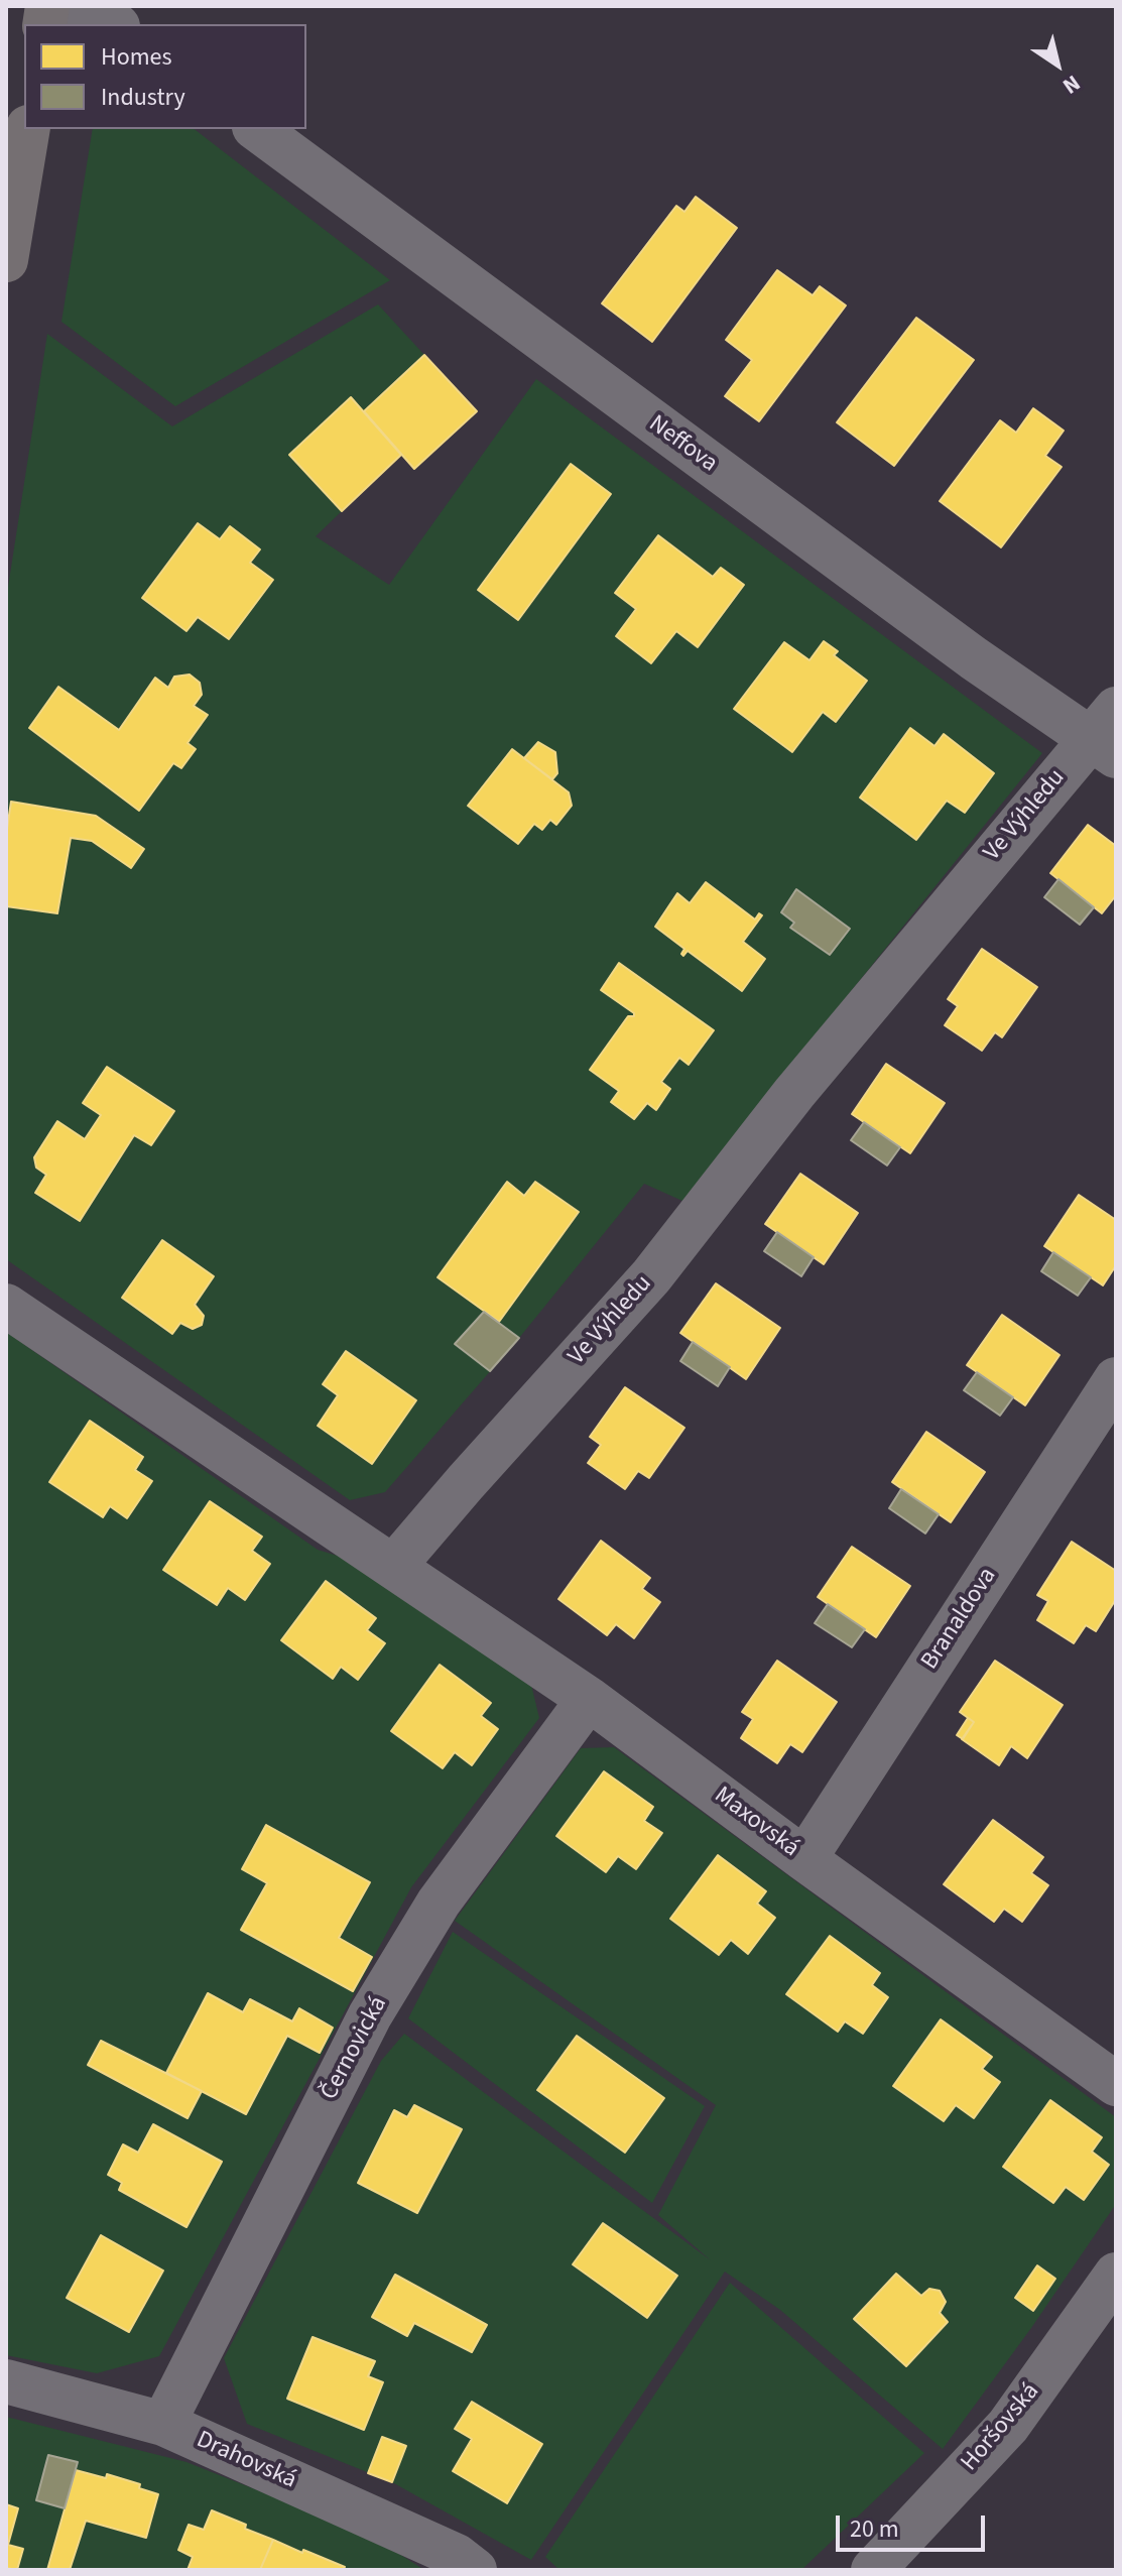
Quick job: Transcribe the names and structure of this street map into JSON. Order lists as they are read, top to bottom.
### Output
{
  "streets": {
    "street": [
      "Neffova",
      "Ve Výhledu",
      "Branaldova",
      "Maxovská",
      "Černovická",
      "Horšovská",
      "Drahovská"
    ]
  },
  "crossings": [
    ["Neffova", "Ve Výhledu"],
    ["Ve Výhledu", "Maxovská"],
    ["Branaldova", "Maxovská"],
    ["Maxovská", "Černovická"],
    ["Černovická", "Drahovská"]
  ],
  "legend": ["Homes", "Industry"],
  "scale_bar": "20 m",
  "north": "bottom right"
}
